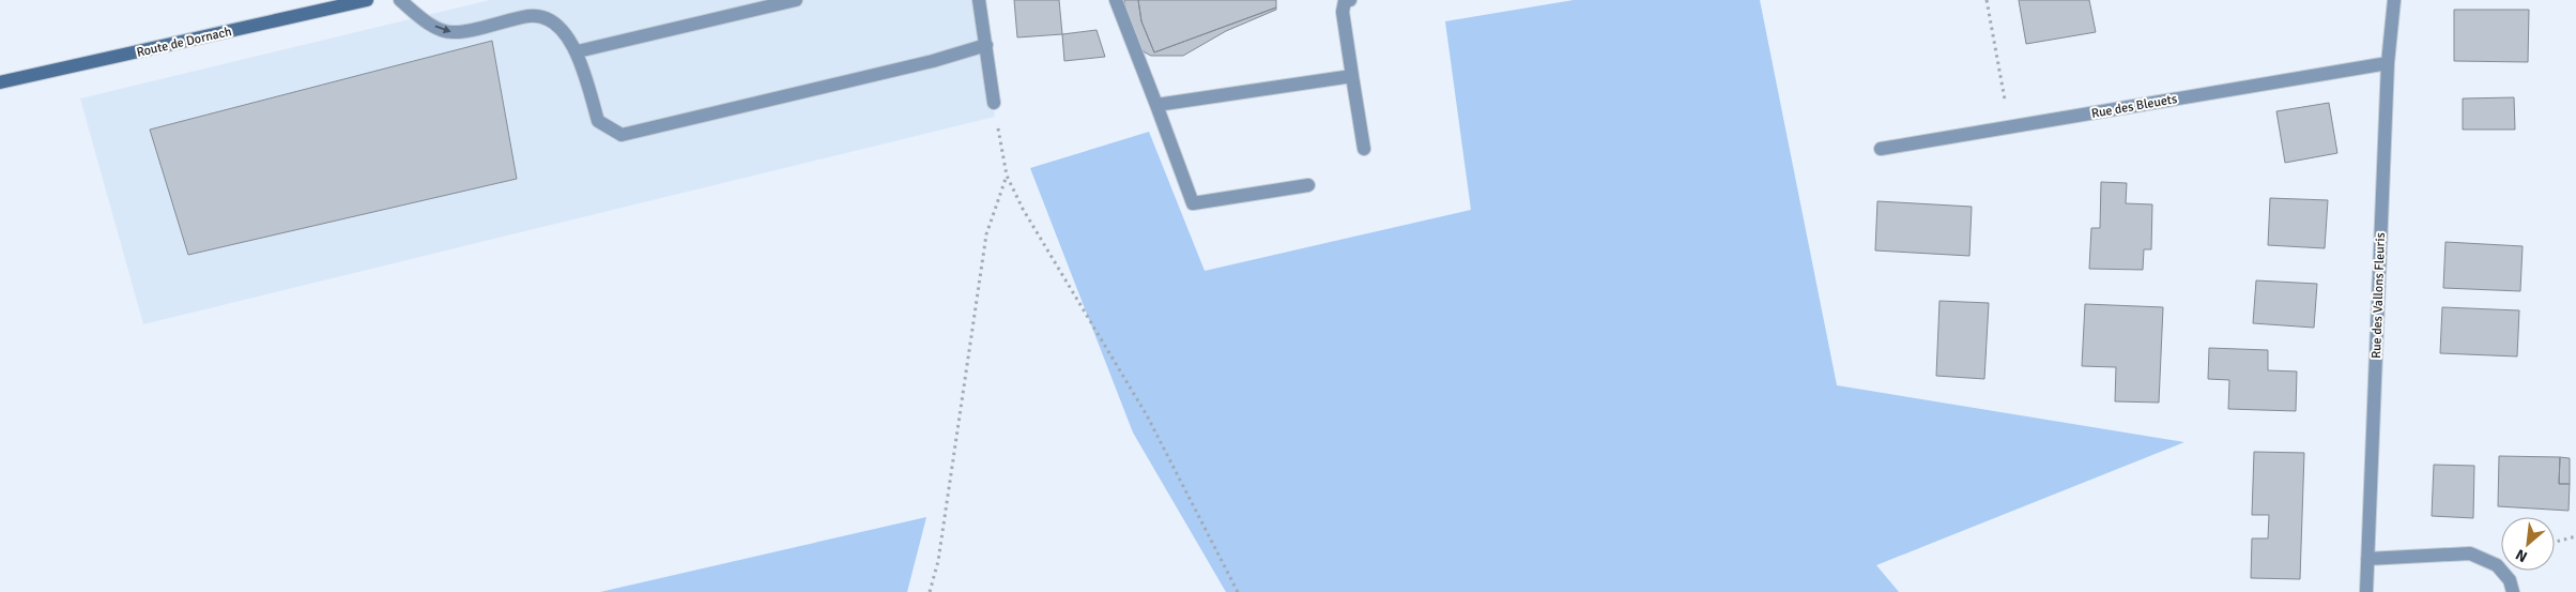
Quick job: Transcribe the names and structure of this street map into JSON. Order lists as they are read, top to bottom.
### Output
{
  "streets": {
    "main road": ["Route de Dornach"],
    "street": ["Rue des Bleuets", "Rue des Vallons Fleuris"]
  },
  "crossings": [
    ["Rue des Bleuets", "Rue des Vallons Fleuris"]
  ],
  "north": "bottom left"
}
